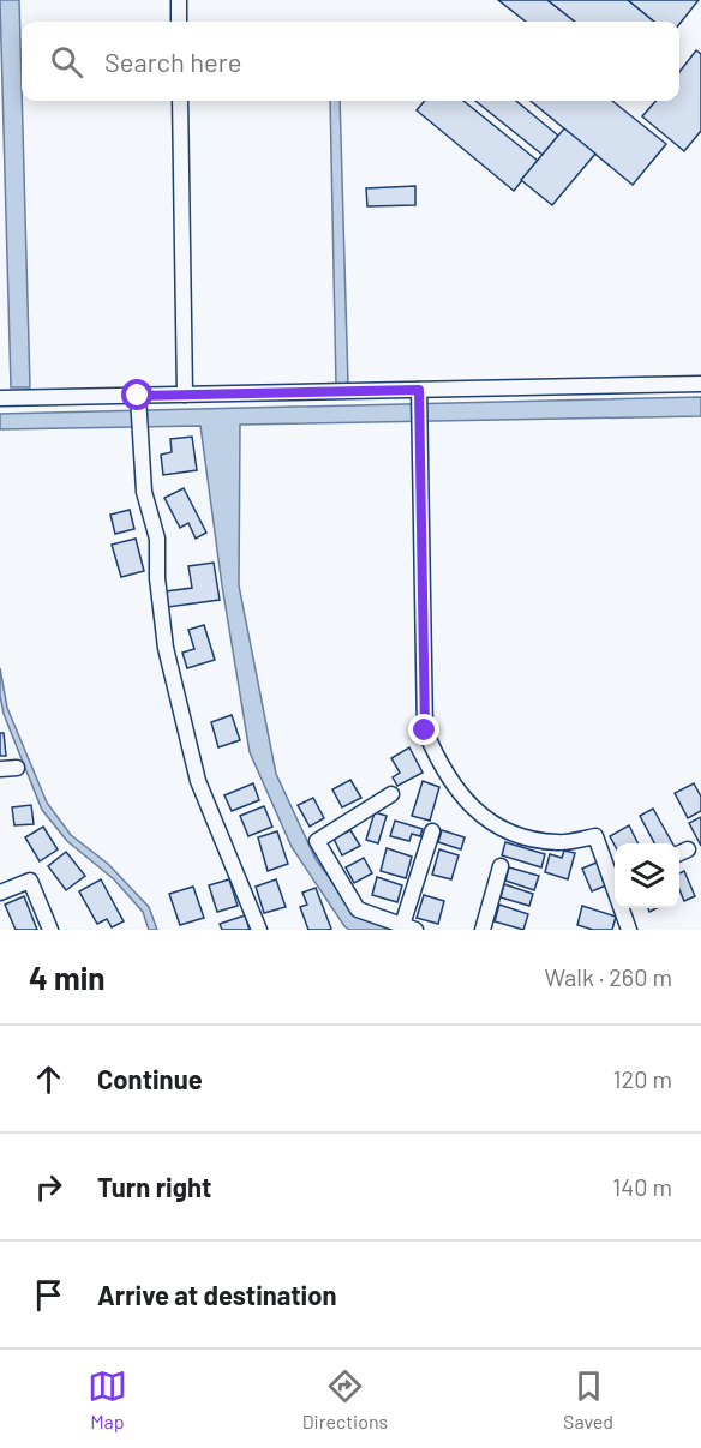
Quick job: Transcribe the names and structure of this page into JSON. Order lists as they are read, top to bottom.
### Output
{
  "page": {
    "search": "Search here",
    "heading": ["4 min", "Walk · 260 m"],
    "list": [
      ["Continue", "120 m"],
      ["Turn right", "140 m"],
      "Arrive at destination"
    ],
    "nav": ["Map", "Directions", "Saved"]
  }
}
